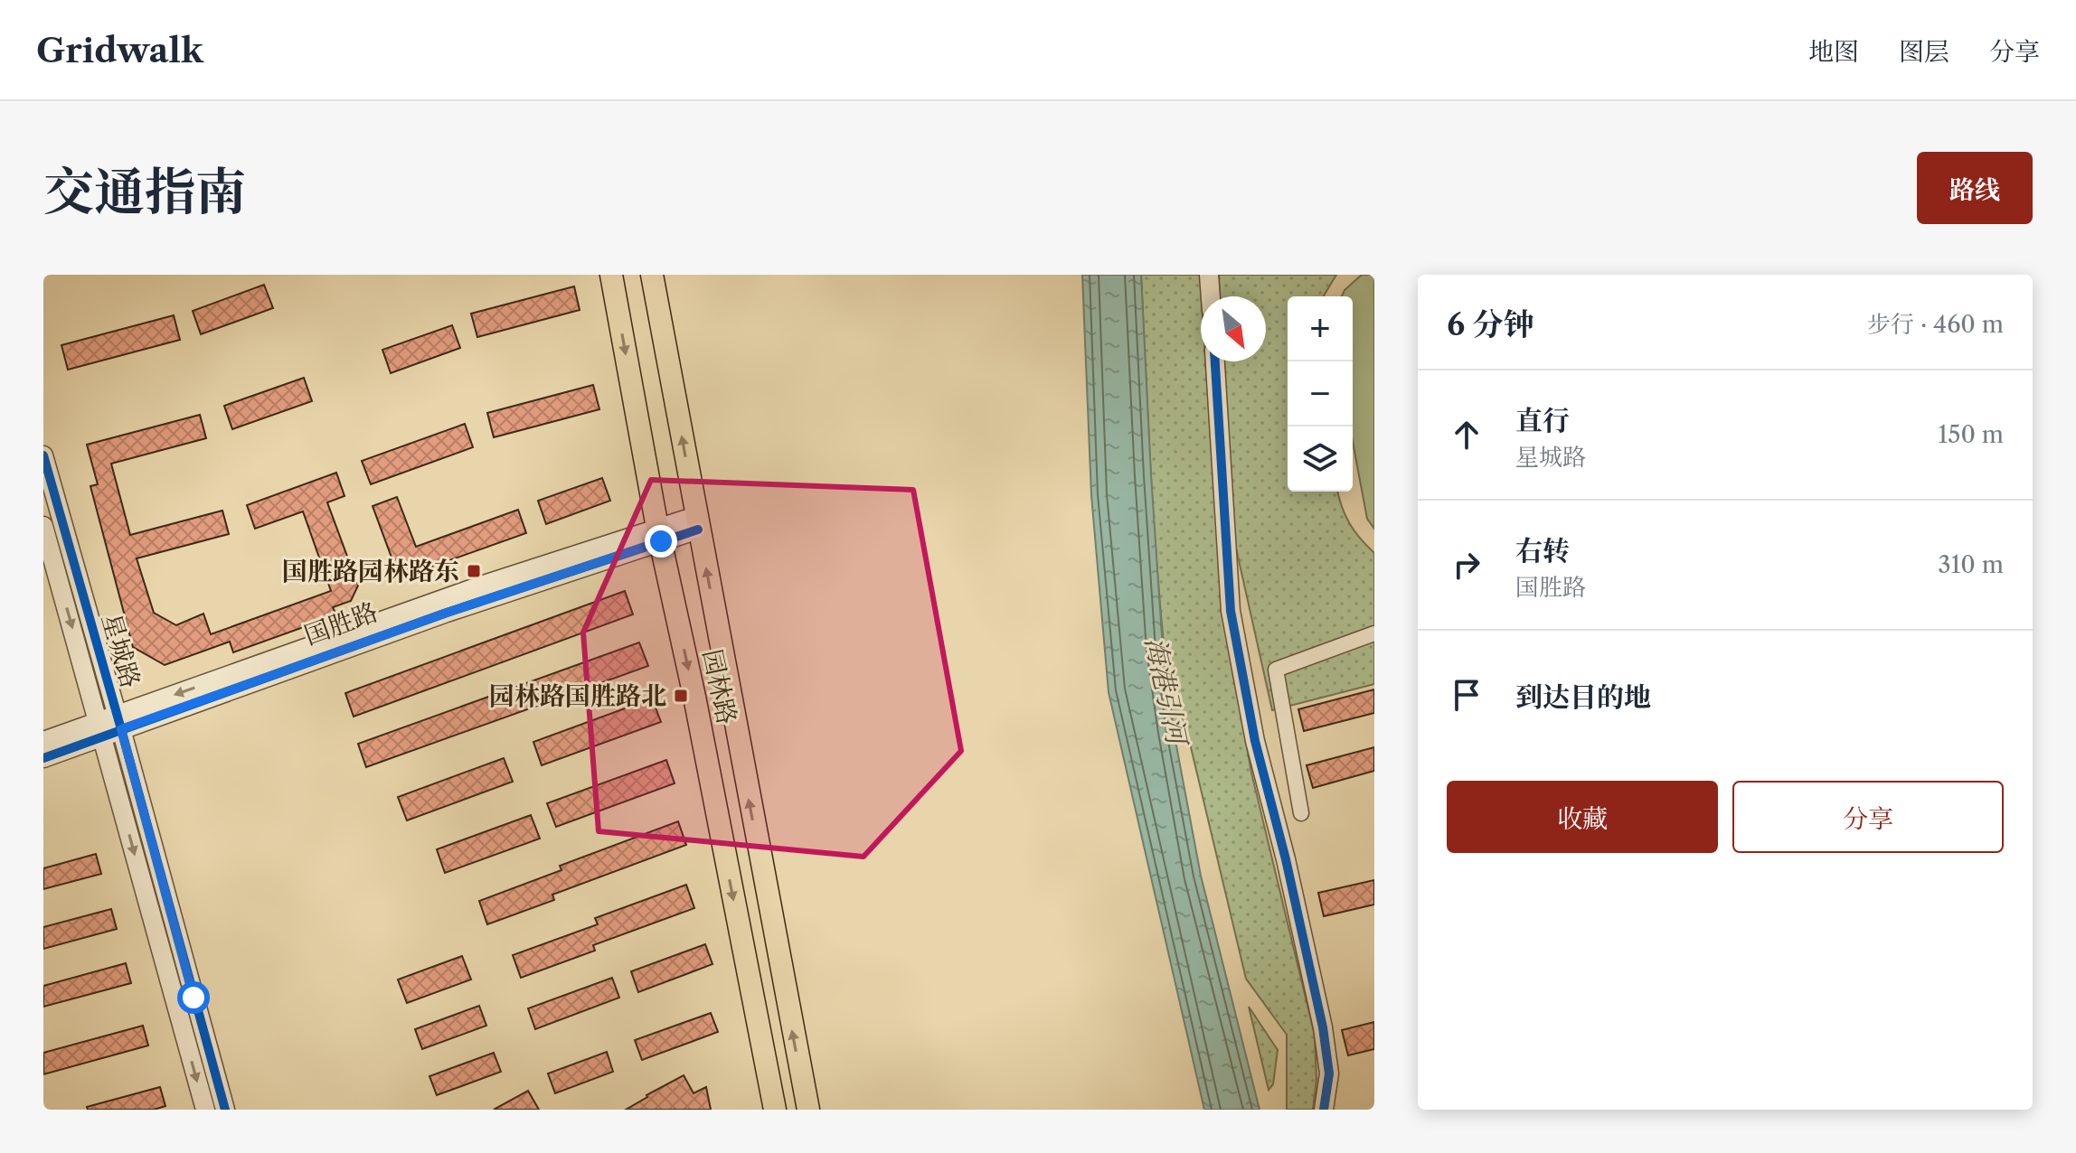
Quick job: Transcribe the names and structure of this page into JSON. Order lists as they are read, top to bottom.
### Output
{
  "streets": {
    "main road": ["园林路"],
    "street": ["国胜路", "星城路"]
  },
  "crossings": [
    ["国胜路", "星城路"],
    ["国胜路", "园林路"]
  ],
  "water": ["海港引河"],
  "places": {
    "transit": ["国胜路园林路东", "园林路国胜路北"]
  },
  "north": "bottom right",
  "page": {
    "header": "Gridwalk",
    "nav": ["地图", "图层", "分享"],
    "title": "交通指南",
    "buttons": [
      "路线",
      ["收藏", "分享"]
    ],
    "heading": ["6 分钟", "步行 · 460 m"],
    "map_buttons": ["+", "−"],
    "list": [
      ["直行", "星城路", "150 m"],
      ["右转", "国胜路", "310 m"],
      "到达目的地"
    ]
  }
}
